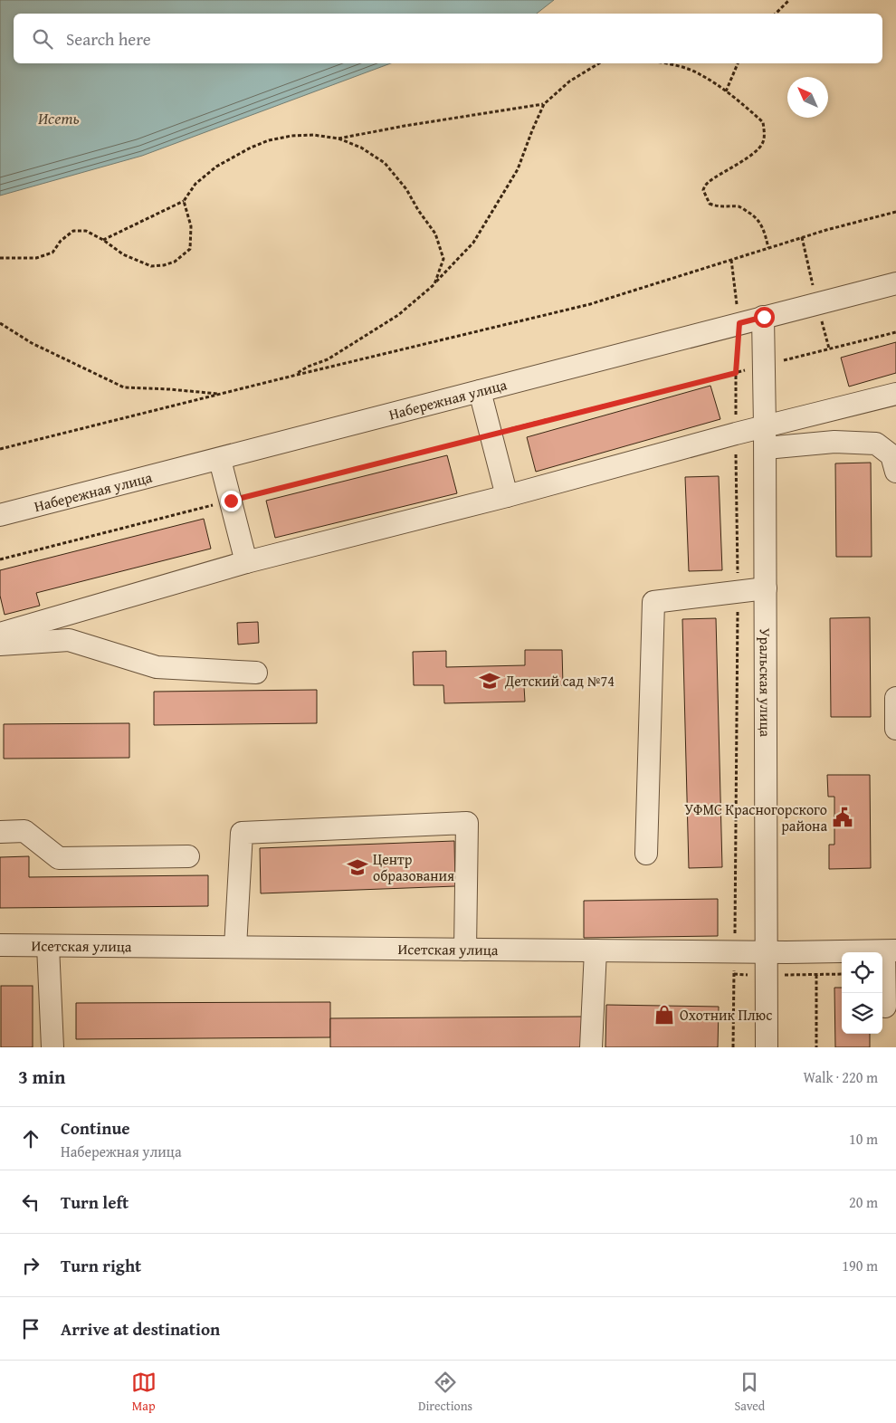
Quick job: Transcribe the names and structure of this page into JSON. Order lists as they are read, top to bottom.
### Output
{
  "streets": {
    "street": ["Набережная улица", "Уральская улица", "Исетская улица"]
  },
  "crossings": [
    ["Набережная улица", "Уральская улица"],
    ["Уральская улица", "Исетская улица"]
  ],
  "water": ["Исеть"],
  "places": {
    "school or university": ["Детский сад №74", "Центр образования"],
    "public building": ["УФМС Красногорского района"],
    "shop": ["Охотник Плюс"]
  },
  "north": "top left",
  "page": {
    "search": "Search here",
    "heading": ["3 min", "Walk · 220 m"],
    "list": [
      ["Continue", "Набережная улица", "10 m"],
      ["Turn left", "20 m"],
      ["Turn right", "190 m"],
      "Arrive at destination"
    ],
    "nav": ["Map", "Directions", "Saved"]
  }
}
